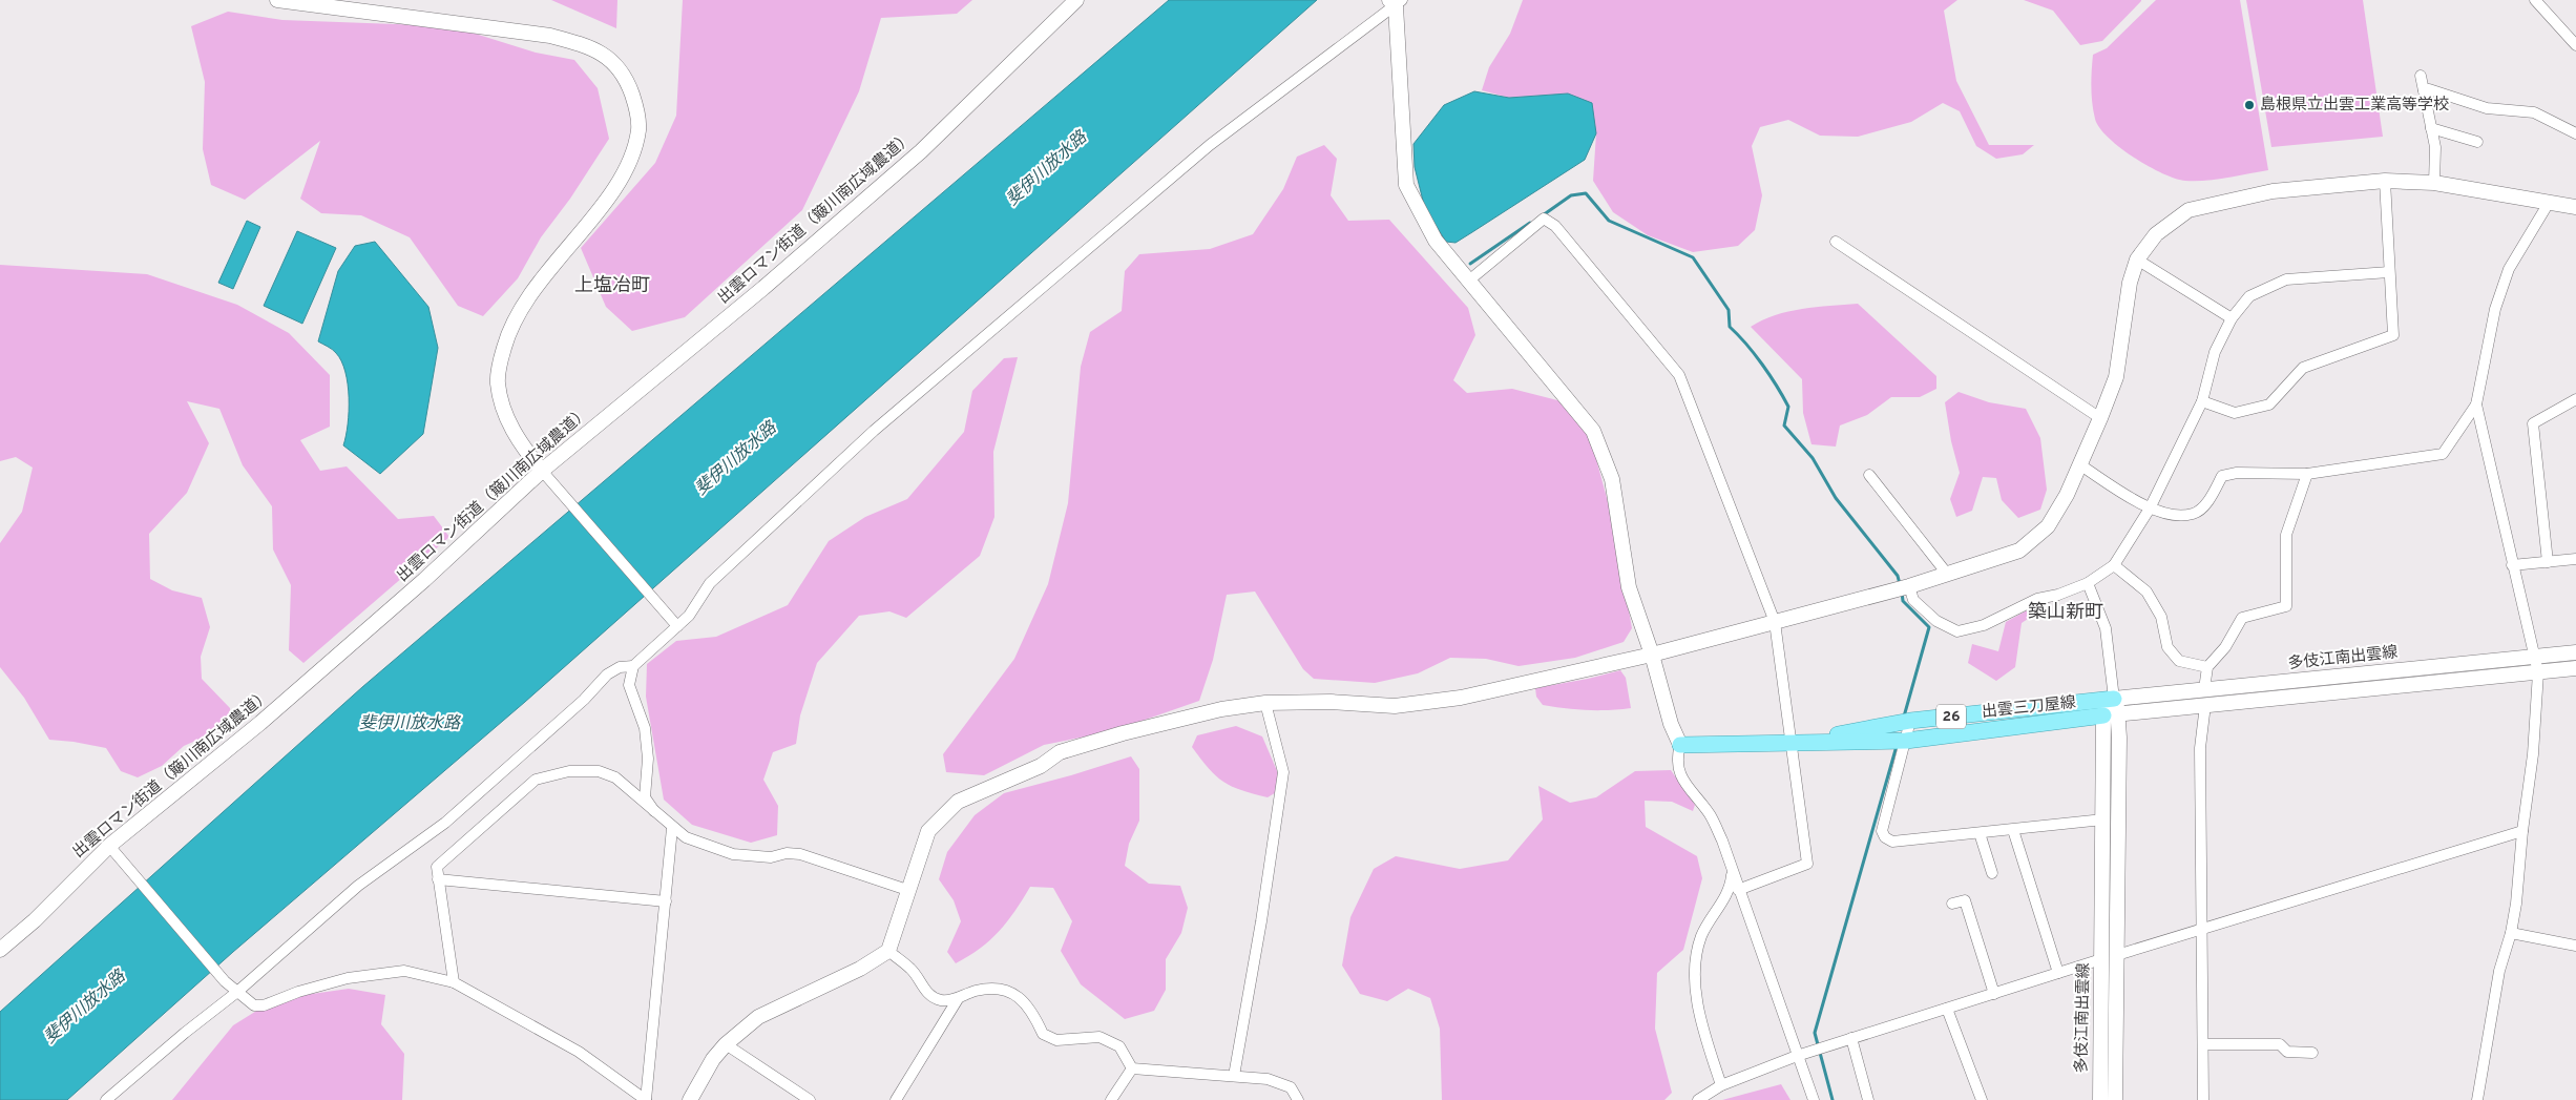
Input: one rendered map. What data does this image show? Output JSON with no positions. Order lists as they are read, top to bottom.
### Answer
{
  "streets": {
    "main road": ["出雲三刀屋線", "26"],
    "street": ["出雲ロマン街道（簸川南広域農道）", "多伎江南出雲線"]
  },
  "crossings": [
    ["多伎江南出雲線", "出雲三刀屋線"]
  ],
  "districts": ["上塩冶町", "築山新町"],
  "water": ["斐伊川放水路"],
  "places": ["島根県立出雲工業高等学校"]
}
